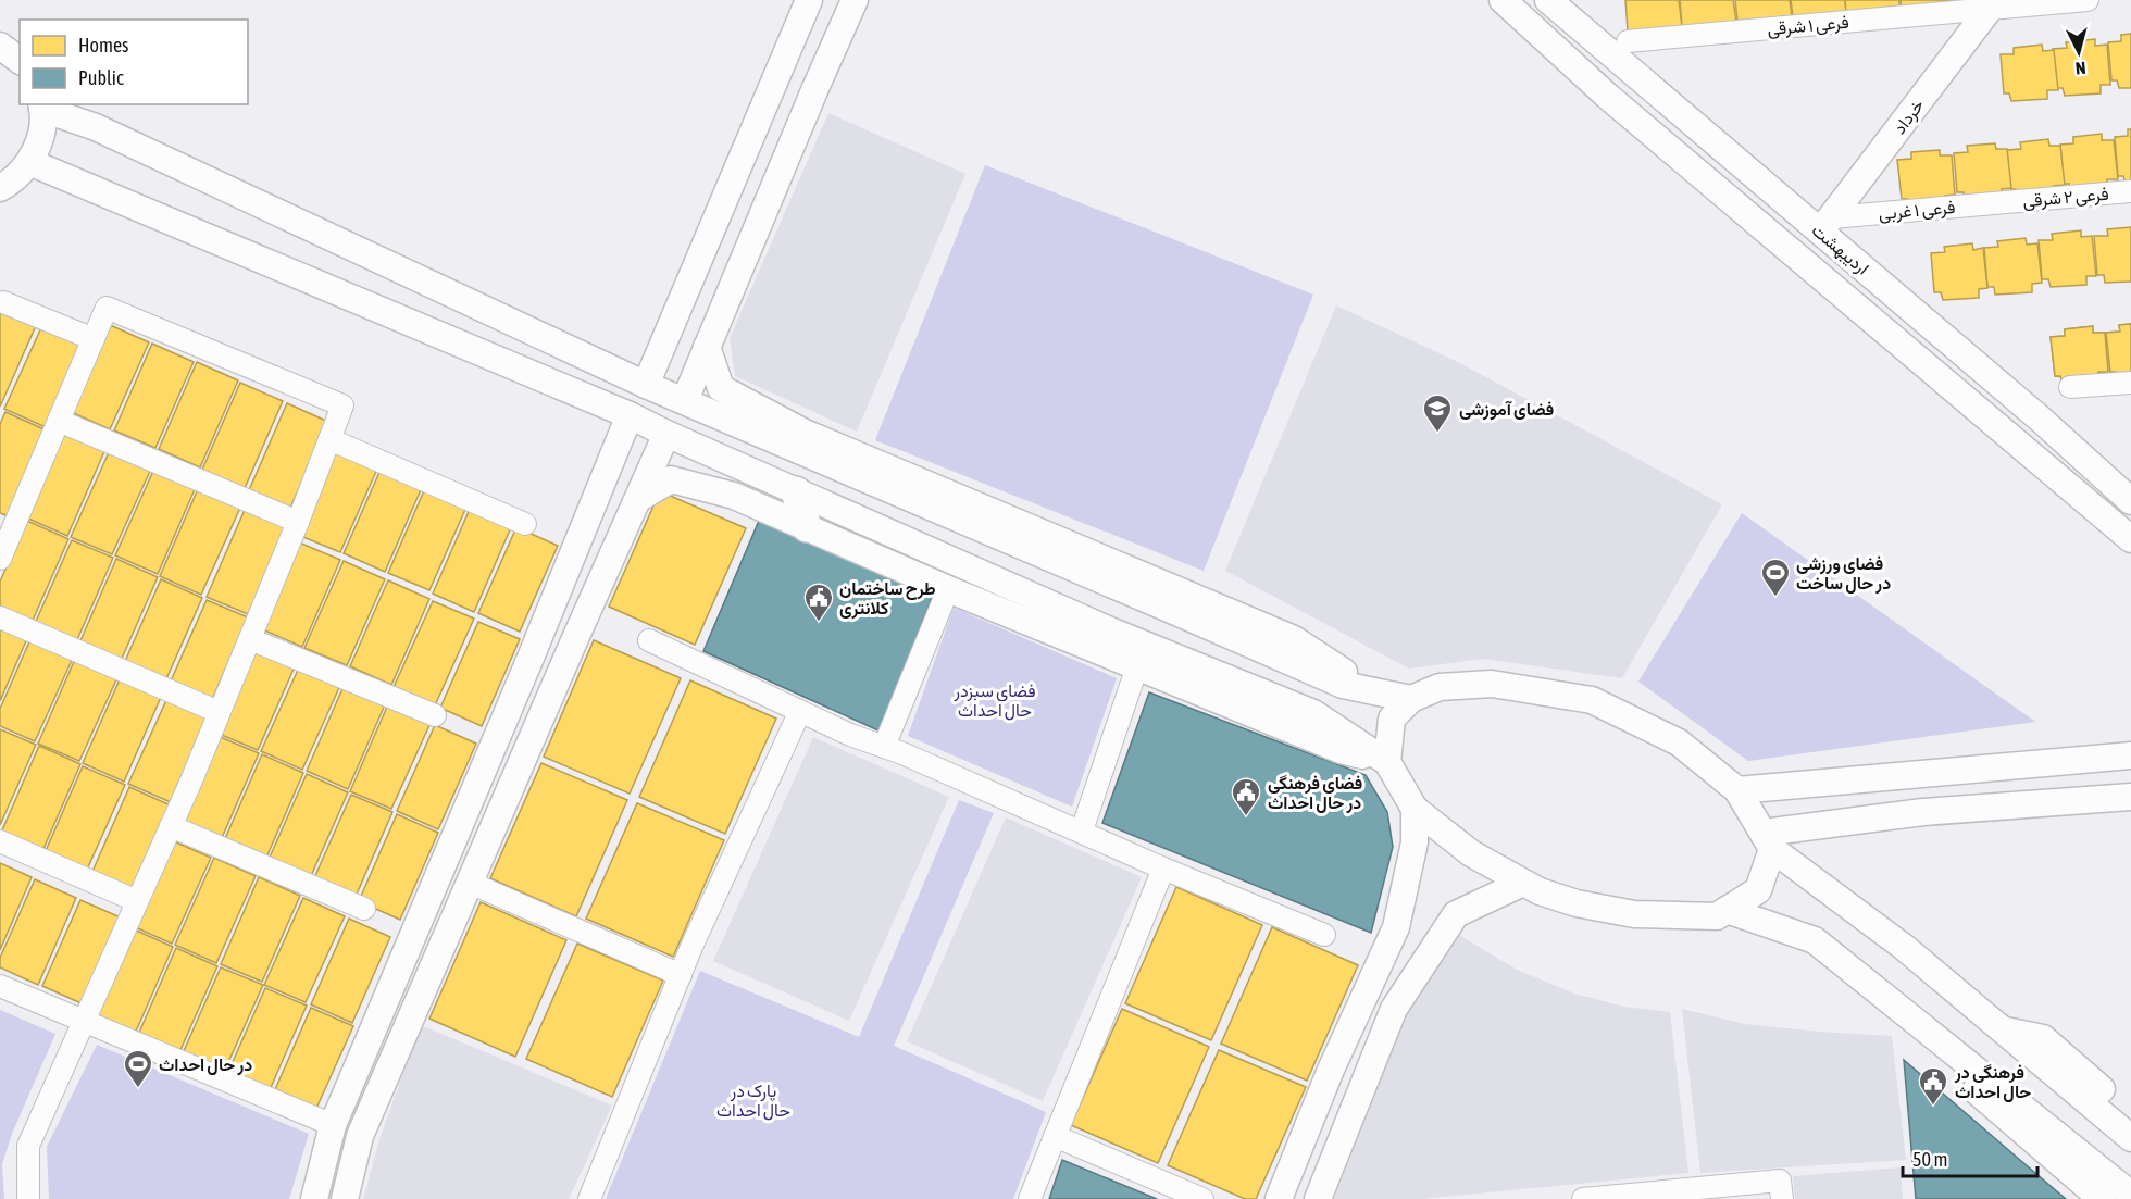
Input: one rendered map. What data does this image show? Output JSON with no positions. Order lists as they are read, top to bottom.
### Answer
{
  "streets": {
    "street": [
      "فرعی ۱ شرقی",
      "خرداد",
      "فرعی ۲ شرقی",
      "فرعی ۱ غربی",
      "اردیبهشت"
    ]
  },
  "crossings": [
    ["فرعی ۱ شرقی", "خرداد"],
    ["خرداد", "فرعی ۱ غربی"],
    ["خرداد", "اردیبهشت"],
    ["فرعی ۲ شرقی", "فرعی ۱ غربی"],
    ["فرعی ۱ غربی", "اردیبهشت"]
  ],
  "parks": ["فضای سبزدر حال احداث", "پارک در حال احداث"],
  "places": {
    "school or university": ["فضای آموزشی"],
    "sports": ["فضای ورزشی در حال ساخت", "در حال احداث"],
    "public building": ["طرح ساختمان کلانتری", "فضای فرهنگی در حال احداث", "فرهنگی در حال احداث"]
  },
  "legend": ["Homes", "Public"],
  "scale_bar": "50 m",
  "north": "bottom"
}
